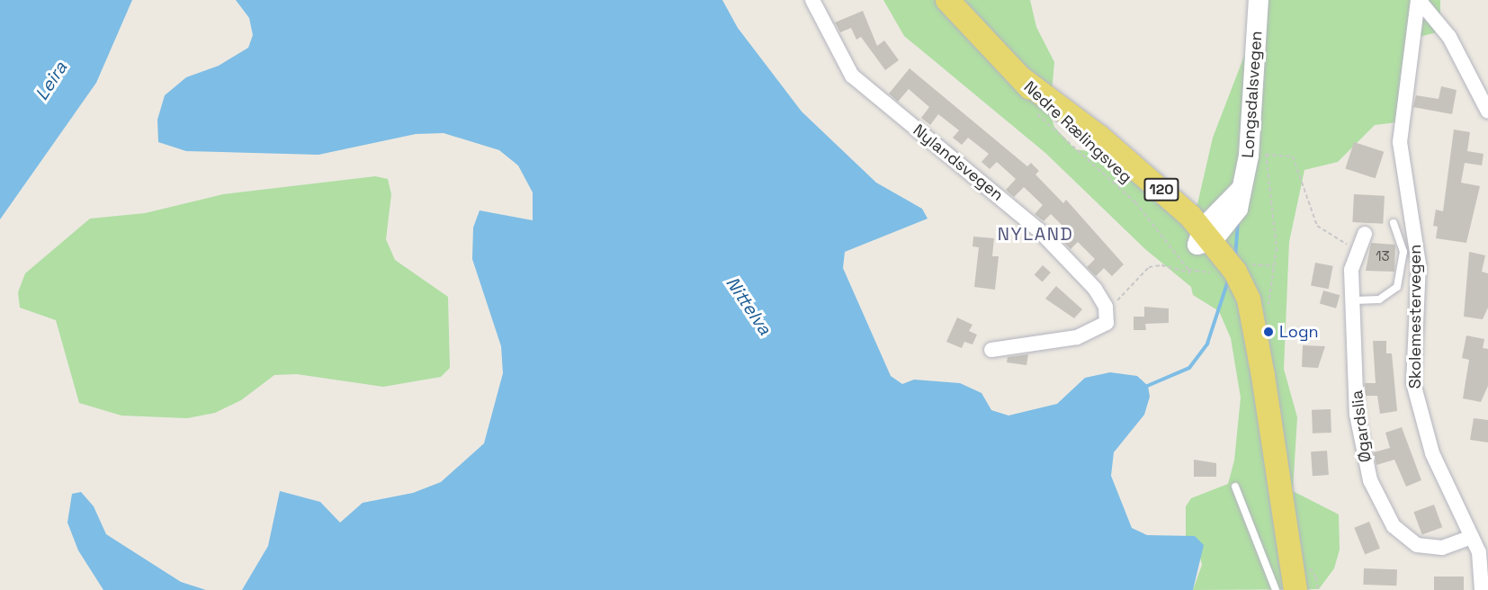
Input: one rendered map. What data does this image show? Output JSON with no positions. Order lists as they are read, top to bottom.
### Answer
{
  "streets": {
    "main road": ["Longsdalsvegen", "Nedre Rælingsveg", "120"],
    "street": ["Nylandsvegen", "Skolemestervegen", "Øgardslia"]
  },
  "crossings": [
    ["Longsdalsvegen", "Nedre Rælingsveg"],
    ["Skolemestervegen", "Øgardslia"]
  ],
  "districts": ["NYLAND"],
  "water": ["Leira", "Nittelva"],
  "places": ["Logn"],
  "house_numbers": ["13"]
}
